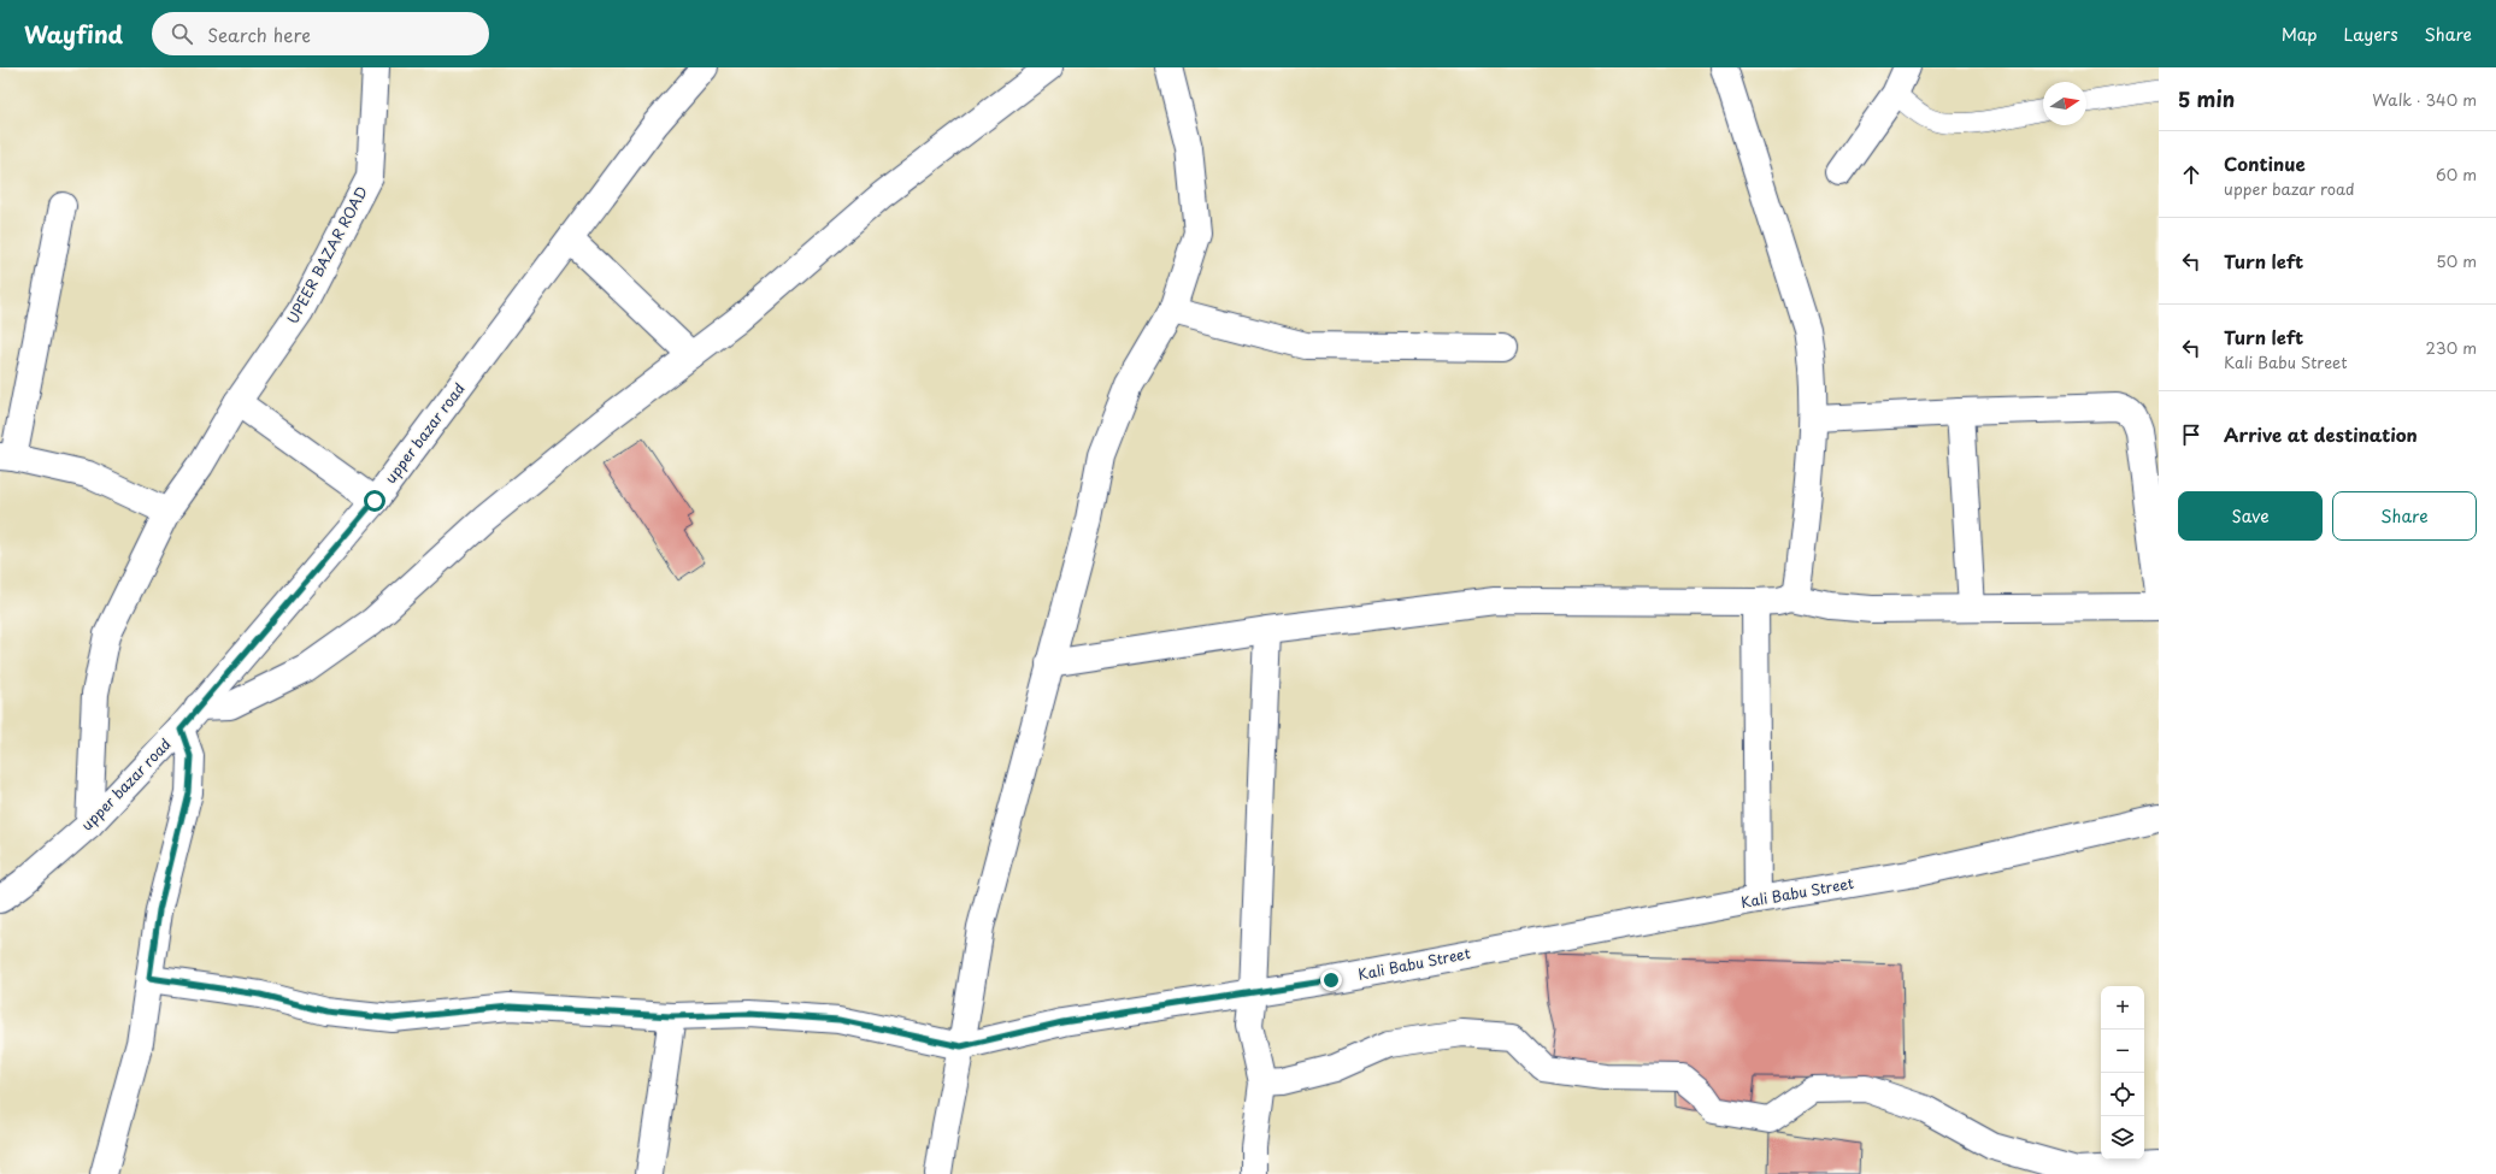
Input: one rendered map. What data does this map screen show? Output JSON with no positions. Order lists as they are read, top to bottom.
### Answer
{
  "streets": {
    "street": ["UPEER BAZAR ROAD", "upper bazar road", "Kali Babu Street"]
  },
  "crossings": [
    ["UPEER BAZAR ROAD", "upper bazar road"]
  ],
  "north": "right",
  "page": {
    "header": "Wayfind",
    "search": "Search here",
    "nav": ["Map", "Layers", "Share"],
    "heading": ["5 min", "Walk · 340 m"],
    "list": [
      ["Continue", "upper bazar road", "60 m"],
      ["Turn left", "50 m"],
      ["Turn left", "Kali Babu Street", "230 m"],
      "Arrive at destination"
    ],
    "buttons": ["Save", "Share"],
    "map_buttons": ["+", "−"]
  }
}
